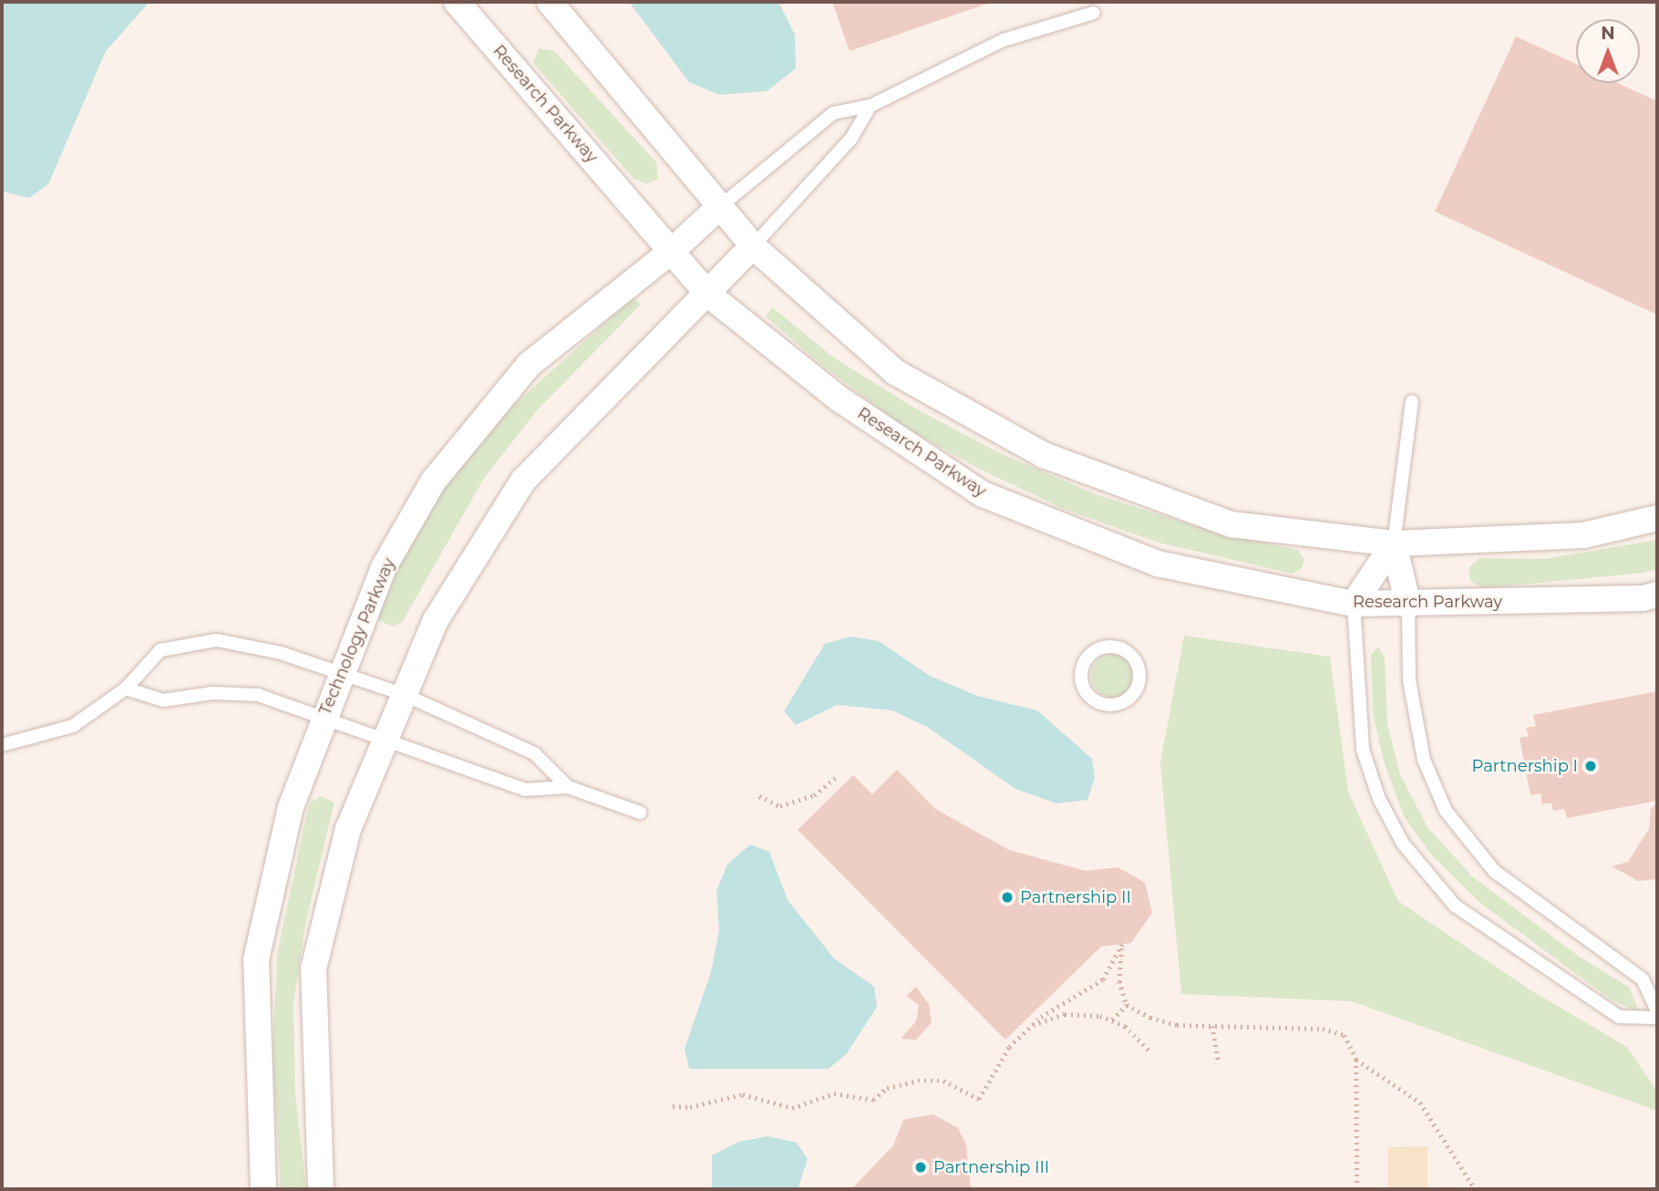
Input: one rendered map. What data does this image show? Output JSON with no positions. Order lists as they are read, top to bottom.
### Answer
{
  "streets": {
    "street": ["Research Parkway", "Technology Parkway"]
  },
  "crossings": [
    ["Research Parkway", "Technology Parkway"]
  ],
  "places": ["Partnership I", "Partnership II", "Partnership III"],
  "north": "top"
}
